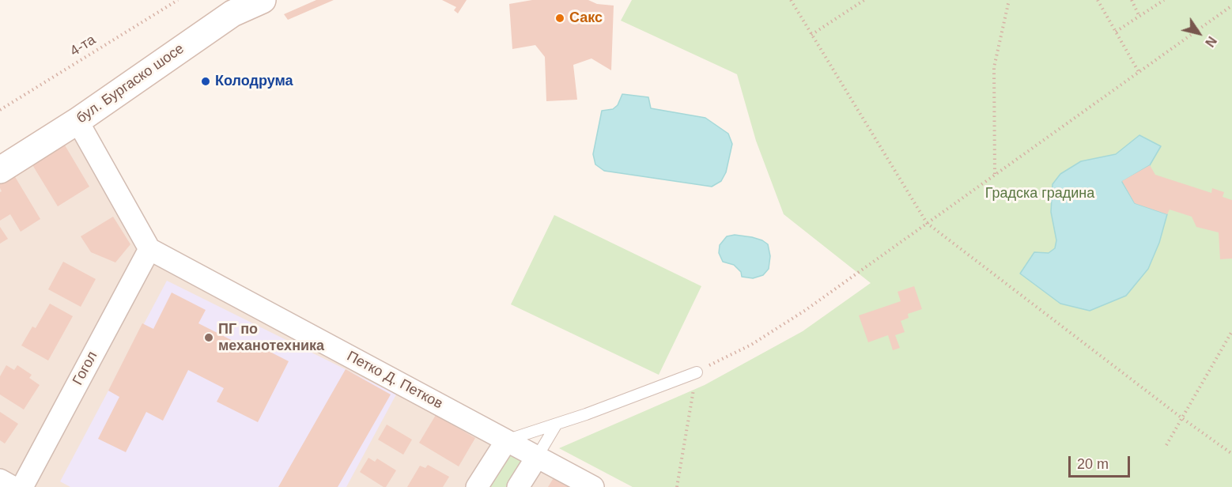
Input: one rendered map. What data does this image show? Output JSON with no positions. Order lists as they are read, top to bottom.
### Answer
{
  "streets": {
    "main road": ["бул. Бургаско шосе"],
    "street": ["Гогол", "Петко Д. Петков"],
    "path": ["4-та"]
  },
  "crossings": [
    ["Гогол", "Петко Д. Петков"]
  ],
  "parks": ["Градска градина"],
  "places": ["Сакс", "Колодрума", "ПГ по механотехника"],
  "scale_bar": "20 m",
  "north": "bottom right"
}
